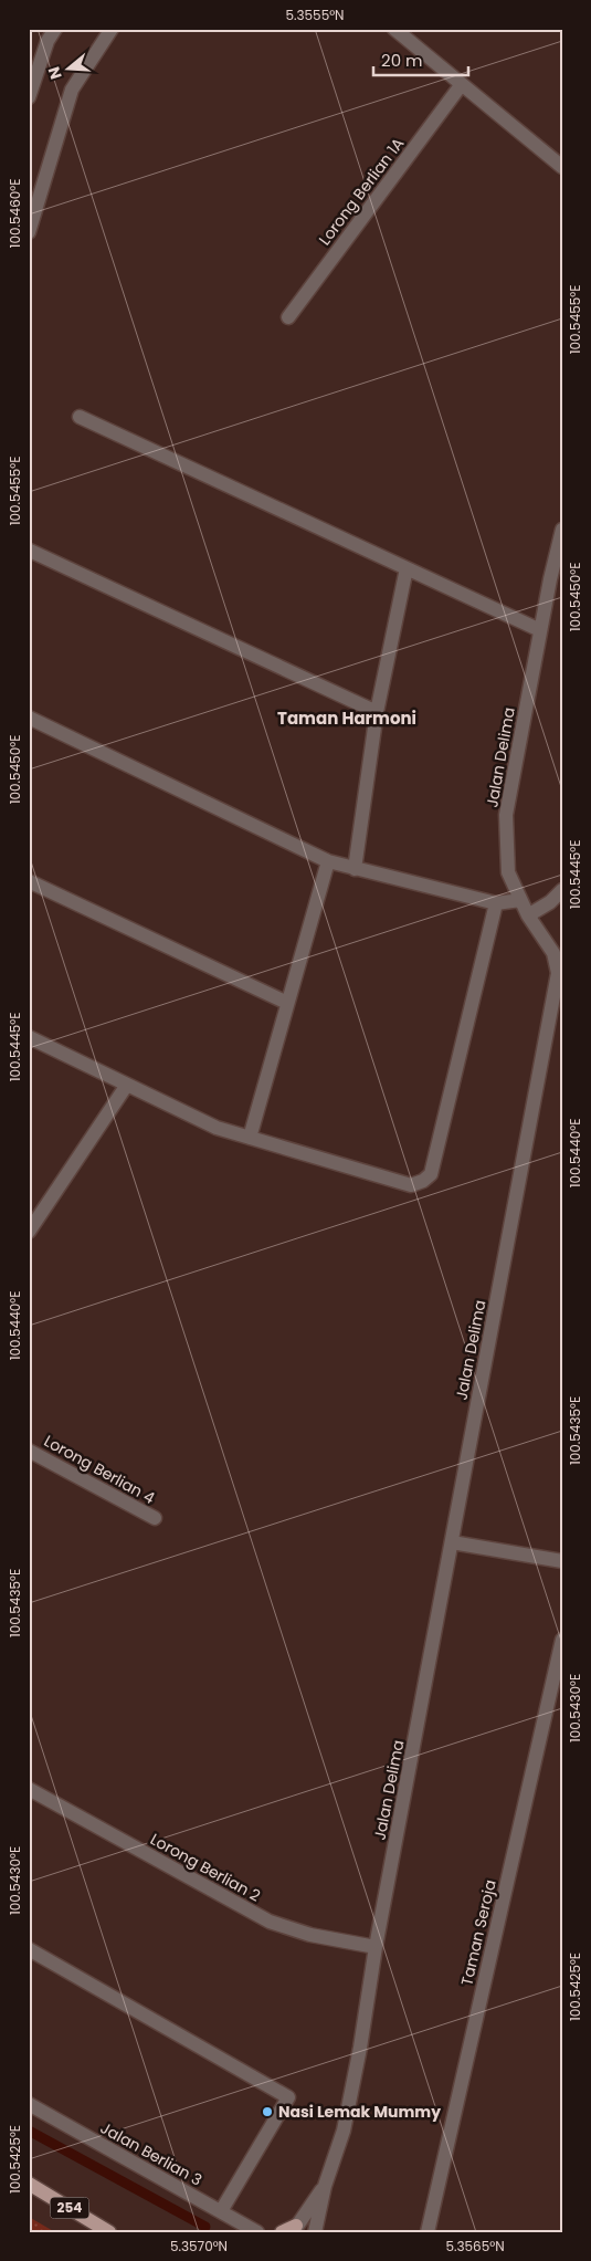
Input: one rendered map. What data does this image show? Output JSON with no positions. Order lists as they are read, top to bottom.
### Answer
{
  "streets": {
    "main road": ["254"],
    "street": [
      "Lorong Berlian 1A",
      "Jalan Delima",
      "Lorong Berlian 4",
      "Lorong Berlian 2",
      "Taman Seroja",
      "Jalan Berlian 3"
    ]
  },
  "crossings": [
    ["Jalan Delima", "Lorong Berlian 2"]
  ],
  "districts": ["Taman Harmoni"],
  "places": ["Nasi Lemak Mummy"],
  "scale_bar": "20 m",
  "north": "left",
  "coordinates": [
    "5.3555°N",
    "100.5460°E",
    "100.5455°E",
    "100.5450°E",
    "100.5445°E",
    "100.5440°E",
    "100.5435°E",
    "100.5430°E",
    "100.5425°E",
    "5.3570°N",
    "5.3565°N"
  ]
}
